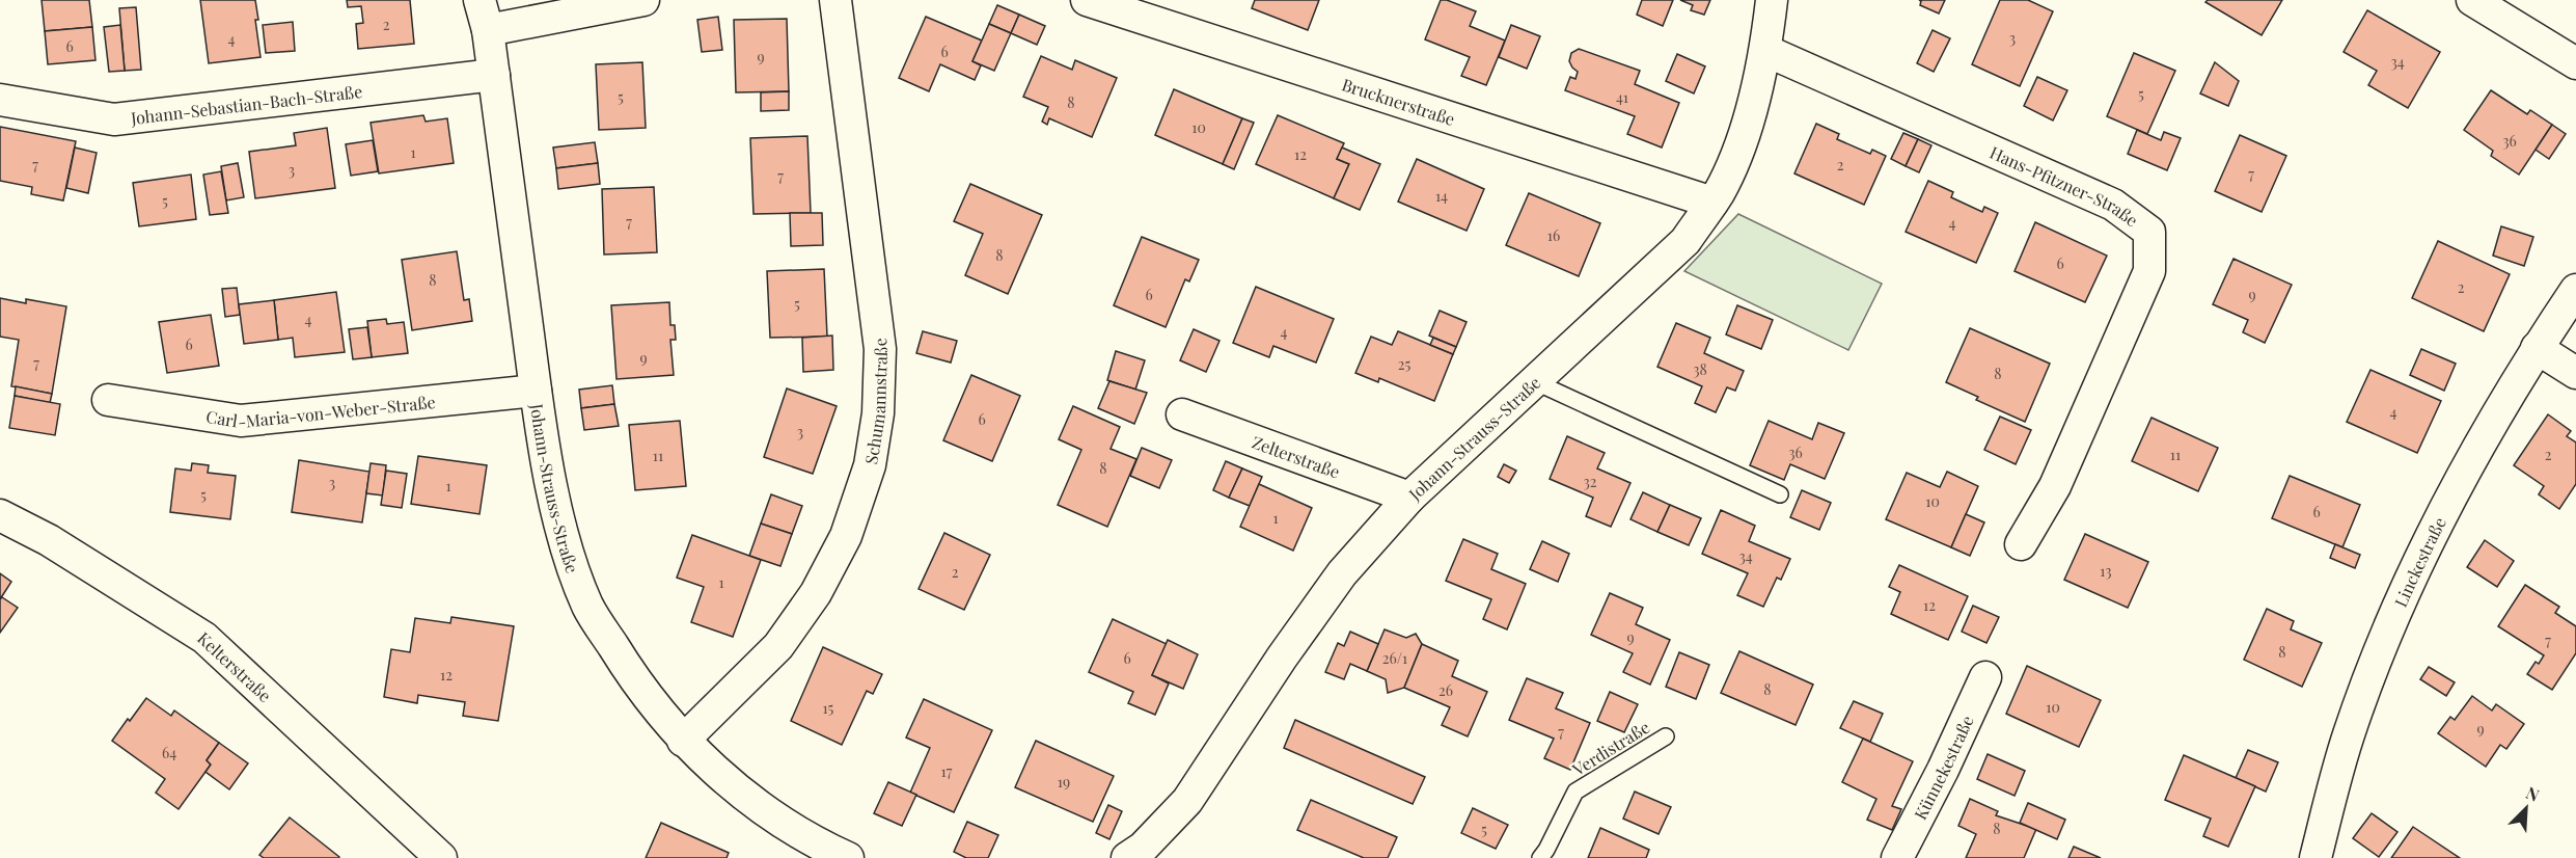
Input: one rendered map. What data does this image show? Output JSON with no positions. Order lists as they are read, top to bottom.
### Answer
{
  "streets": {
    "street": [
      "Brucknerstraße",
      "Johann-Sebastian-Bach-Straße",
      "Hans-Pfitzner-Straße",
      "Schumannstraße",
      "Carl-Maria-von-Weber-Straße",
      "Johann-Strauss-Straße",
      "Zelterstraße",
      "Linckestraße",
      "Kelterstraße",
      "Künnekestraße"
    ],
    "lane": ["Verdistraße"]
  },
  "crossings": [
    ["Brucknerstraße", "Johann-Strauss-Straße"],
    ["Johann-Sebastian-Bach-Straße", "Johann-Strauss-Straße"],
    ["Hans-Pfitzner-Straße", "Johann-Strauss-Straße"],
    ["Schumannstraße", "Johann-Strauss-Straße"],
    ["Carl-Maria-von-Weber-Straße", "Johann-Strauss-Straße"],
    ["Johann-Strauss-Straße", "Zelterstraße"]
  ],
  "house_numbers": [
    "2",
    "3",
    "4",
    "6",
    "6",
    "9",
    "34",
    "5",
    "5",
    "41",
    "8",
    "10",
    "36",
    "1",
    "12",
    "7",
    "2",
    "3",
    "7",
    "7",
    "14",
    "5",
    "7",
    "4",
    "16",
    "8",
    "6",
    "8",
    "2",
    "6",
    "9",
    "5",
    "4",
    "4",
    "6",
    "9",
    "7",
    "25",
    "38",
    "8",
    "4",
    "6",
    "3",
    "36",
    "11",
    "2",
    "11",
    "8",
    "32",
    "3",
    "1",
    "5",
    "10",
    "6",
    "1",
    "34",
    "13",
    "2",
    "1",
    "12",
    "9",
    "7",
    "8",
    "6",
    "26/1",
    "12",
    "8",
    "26",
    "10",
    "15",
    "9",
    "7",
    "64",
    "17",
    "19",
    "8",
    "5"
  ],
  "north": "top right"
}
